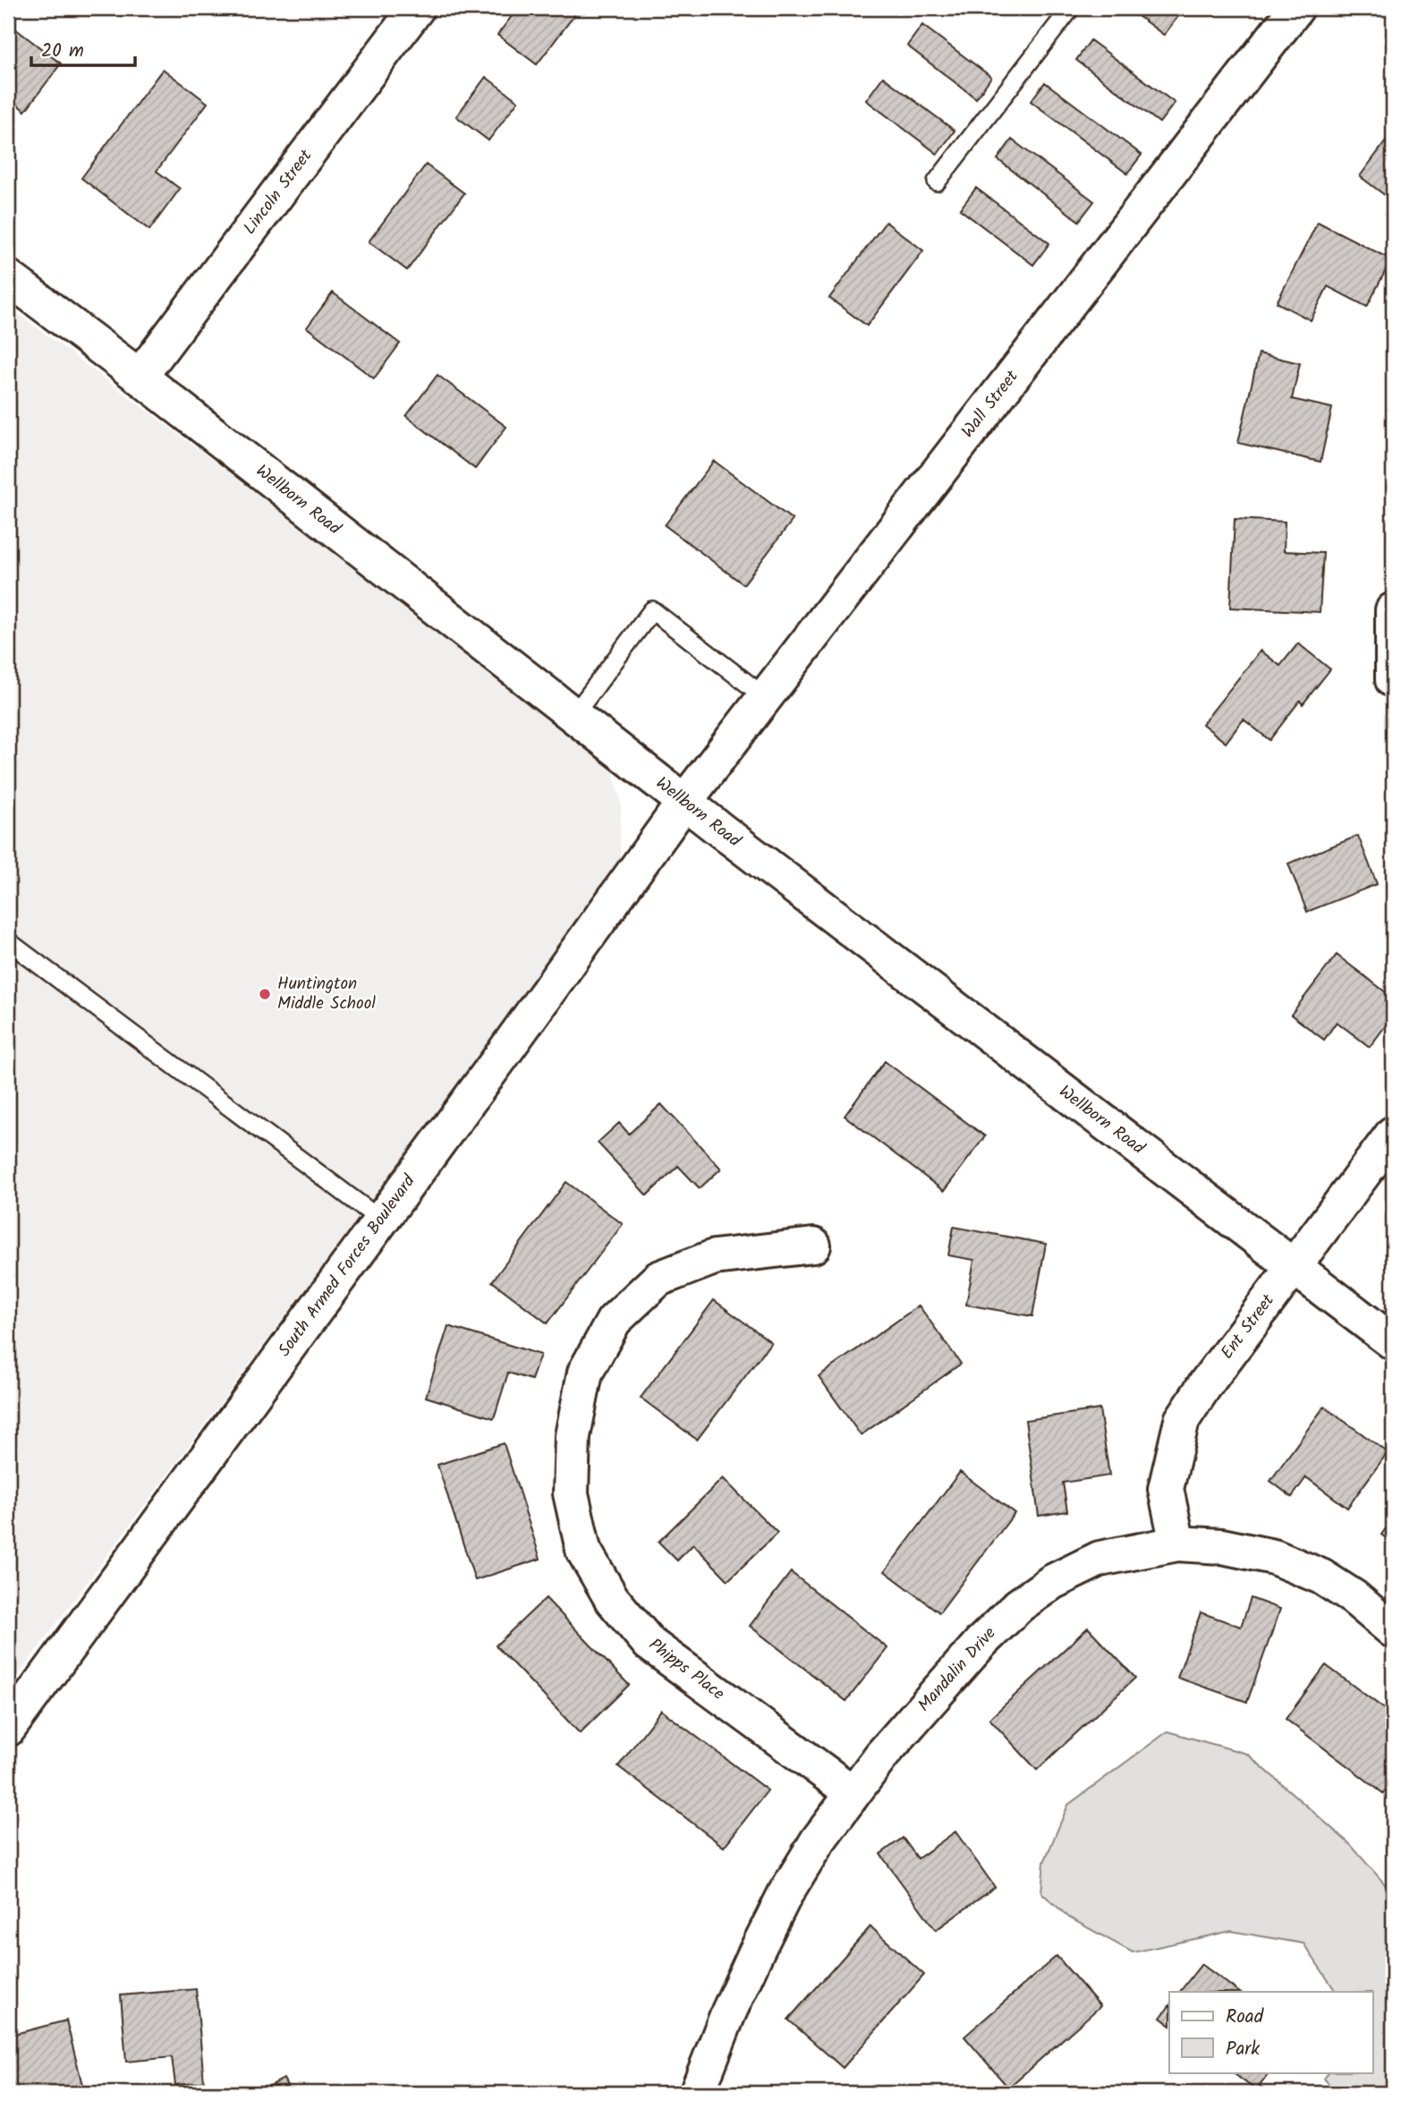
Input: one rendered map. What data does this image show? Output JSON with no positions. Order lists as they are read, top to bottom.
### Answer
{
  "streets": {
    "street": [
      "Lincoln Street",
      "Wall Street",
      "Wellborn Road",
      "South Armed Forces Boulevard",
      "Ent Street",
      "Phipps Place",
      "Mandalin Drive"
    ]
  },
  "crossings": [
    ["Lincoln Street", "Wellborn Road"],
    ["Wall Street", "Wellborn Road"],
    ["Wall Street", "South Armed Forces Boulevard"],
    ["Wellborn Road", "South Armed Forces Boulevard"],
    ["Wellborn Road", "Ent Street"],
    ["Ent Street", "Mandalin Drive"],
    ["Phipps Place", "Mandalin Drive"]
  ],
  "places": ["Huntington Middle School"],
  "legend": ["Road", "Park"],
  "scale_bar": "20 m"
}
